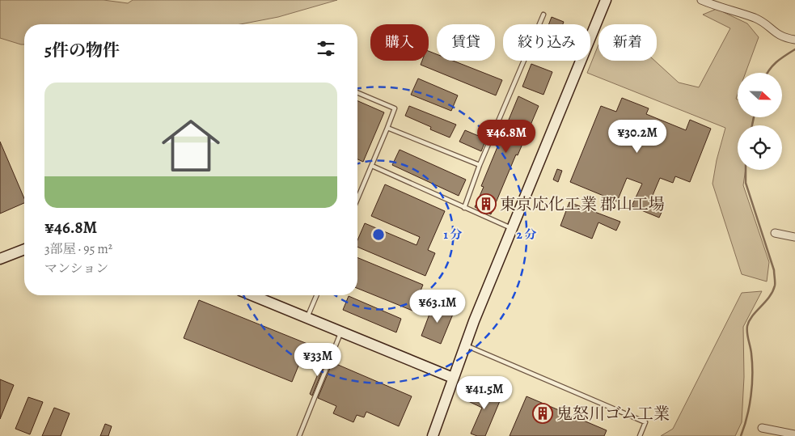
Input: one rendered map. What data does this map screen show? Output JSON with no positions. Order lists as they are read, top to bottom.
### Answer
{
  "places": {
    "building": ["東京応化工業 郡山工場", "鬼怒川ゴム工業"]
  },
  "north": "right",
  "page": {
    "chip": [
      "購入",
      "賃貸",
      "絞り込み",
      "新着"
    ],
    "heading": "5件の物件",
    "list": [
      {
        "name": "¥46.8M",
        "note": "3部屋 · 95 m² · マンション"
      }
    ],
    "price": [
      "¥46.8M",
      "¥30.2M",
      "¥63.1M",
      "¥33M",
      "¥41.5M"
    ]
  },
  "rings": ["1 分", "2 分"]
}
